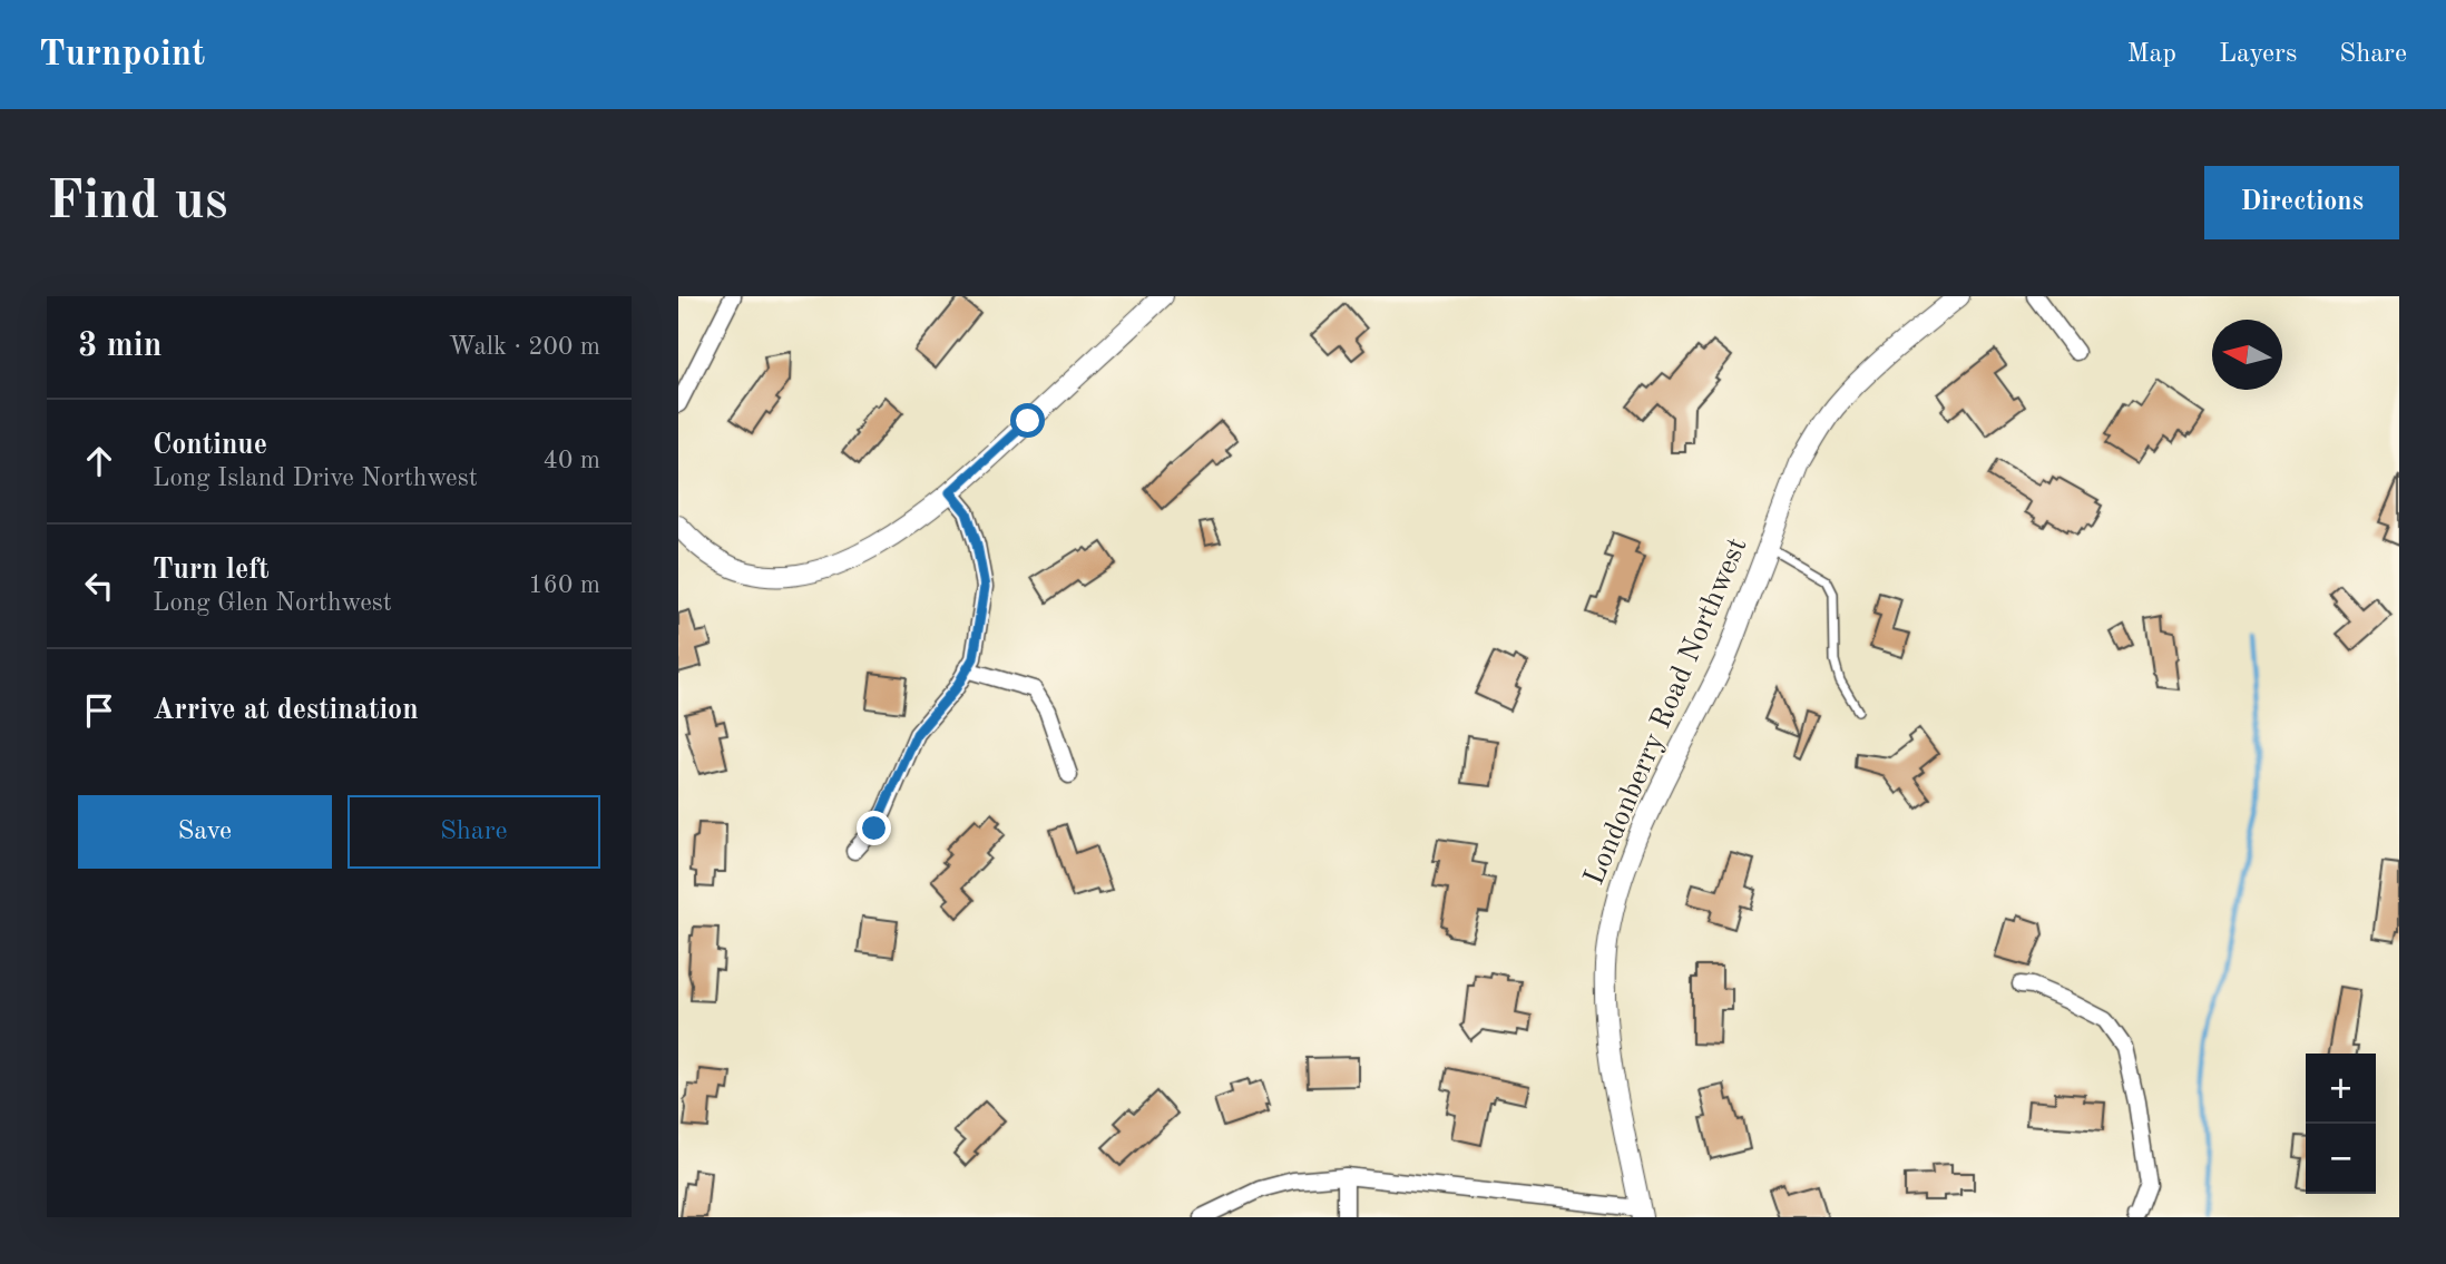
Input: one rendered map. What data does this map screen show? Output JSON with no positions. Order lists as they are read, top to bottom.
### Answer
{
  "streets": {
    "street": ["Londonberry Road Northwest"]
  },
  "north": "left",
  "page": {
    "header": "Turnpoint",
    "nav": ["Map", "Layers", "Share"],
    "buttons": [
      "Directions",
      ["Save", "Share"]
    ],
    "title": "Find us",
    "heading": ["3 min", "Walk · 200 m"],
    "list": [
      ["Continue", "Long Island Drive Northwest", "40 m"],
      ["Turn left", "Long Glen Northwest", "160 m"],
      "Arrive at destination"
    ],
    "map_buttons": ["+", "−"]
  }
}
